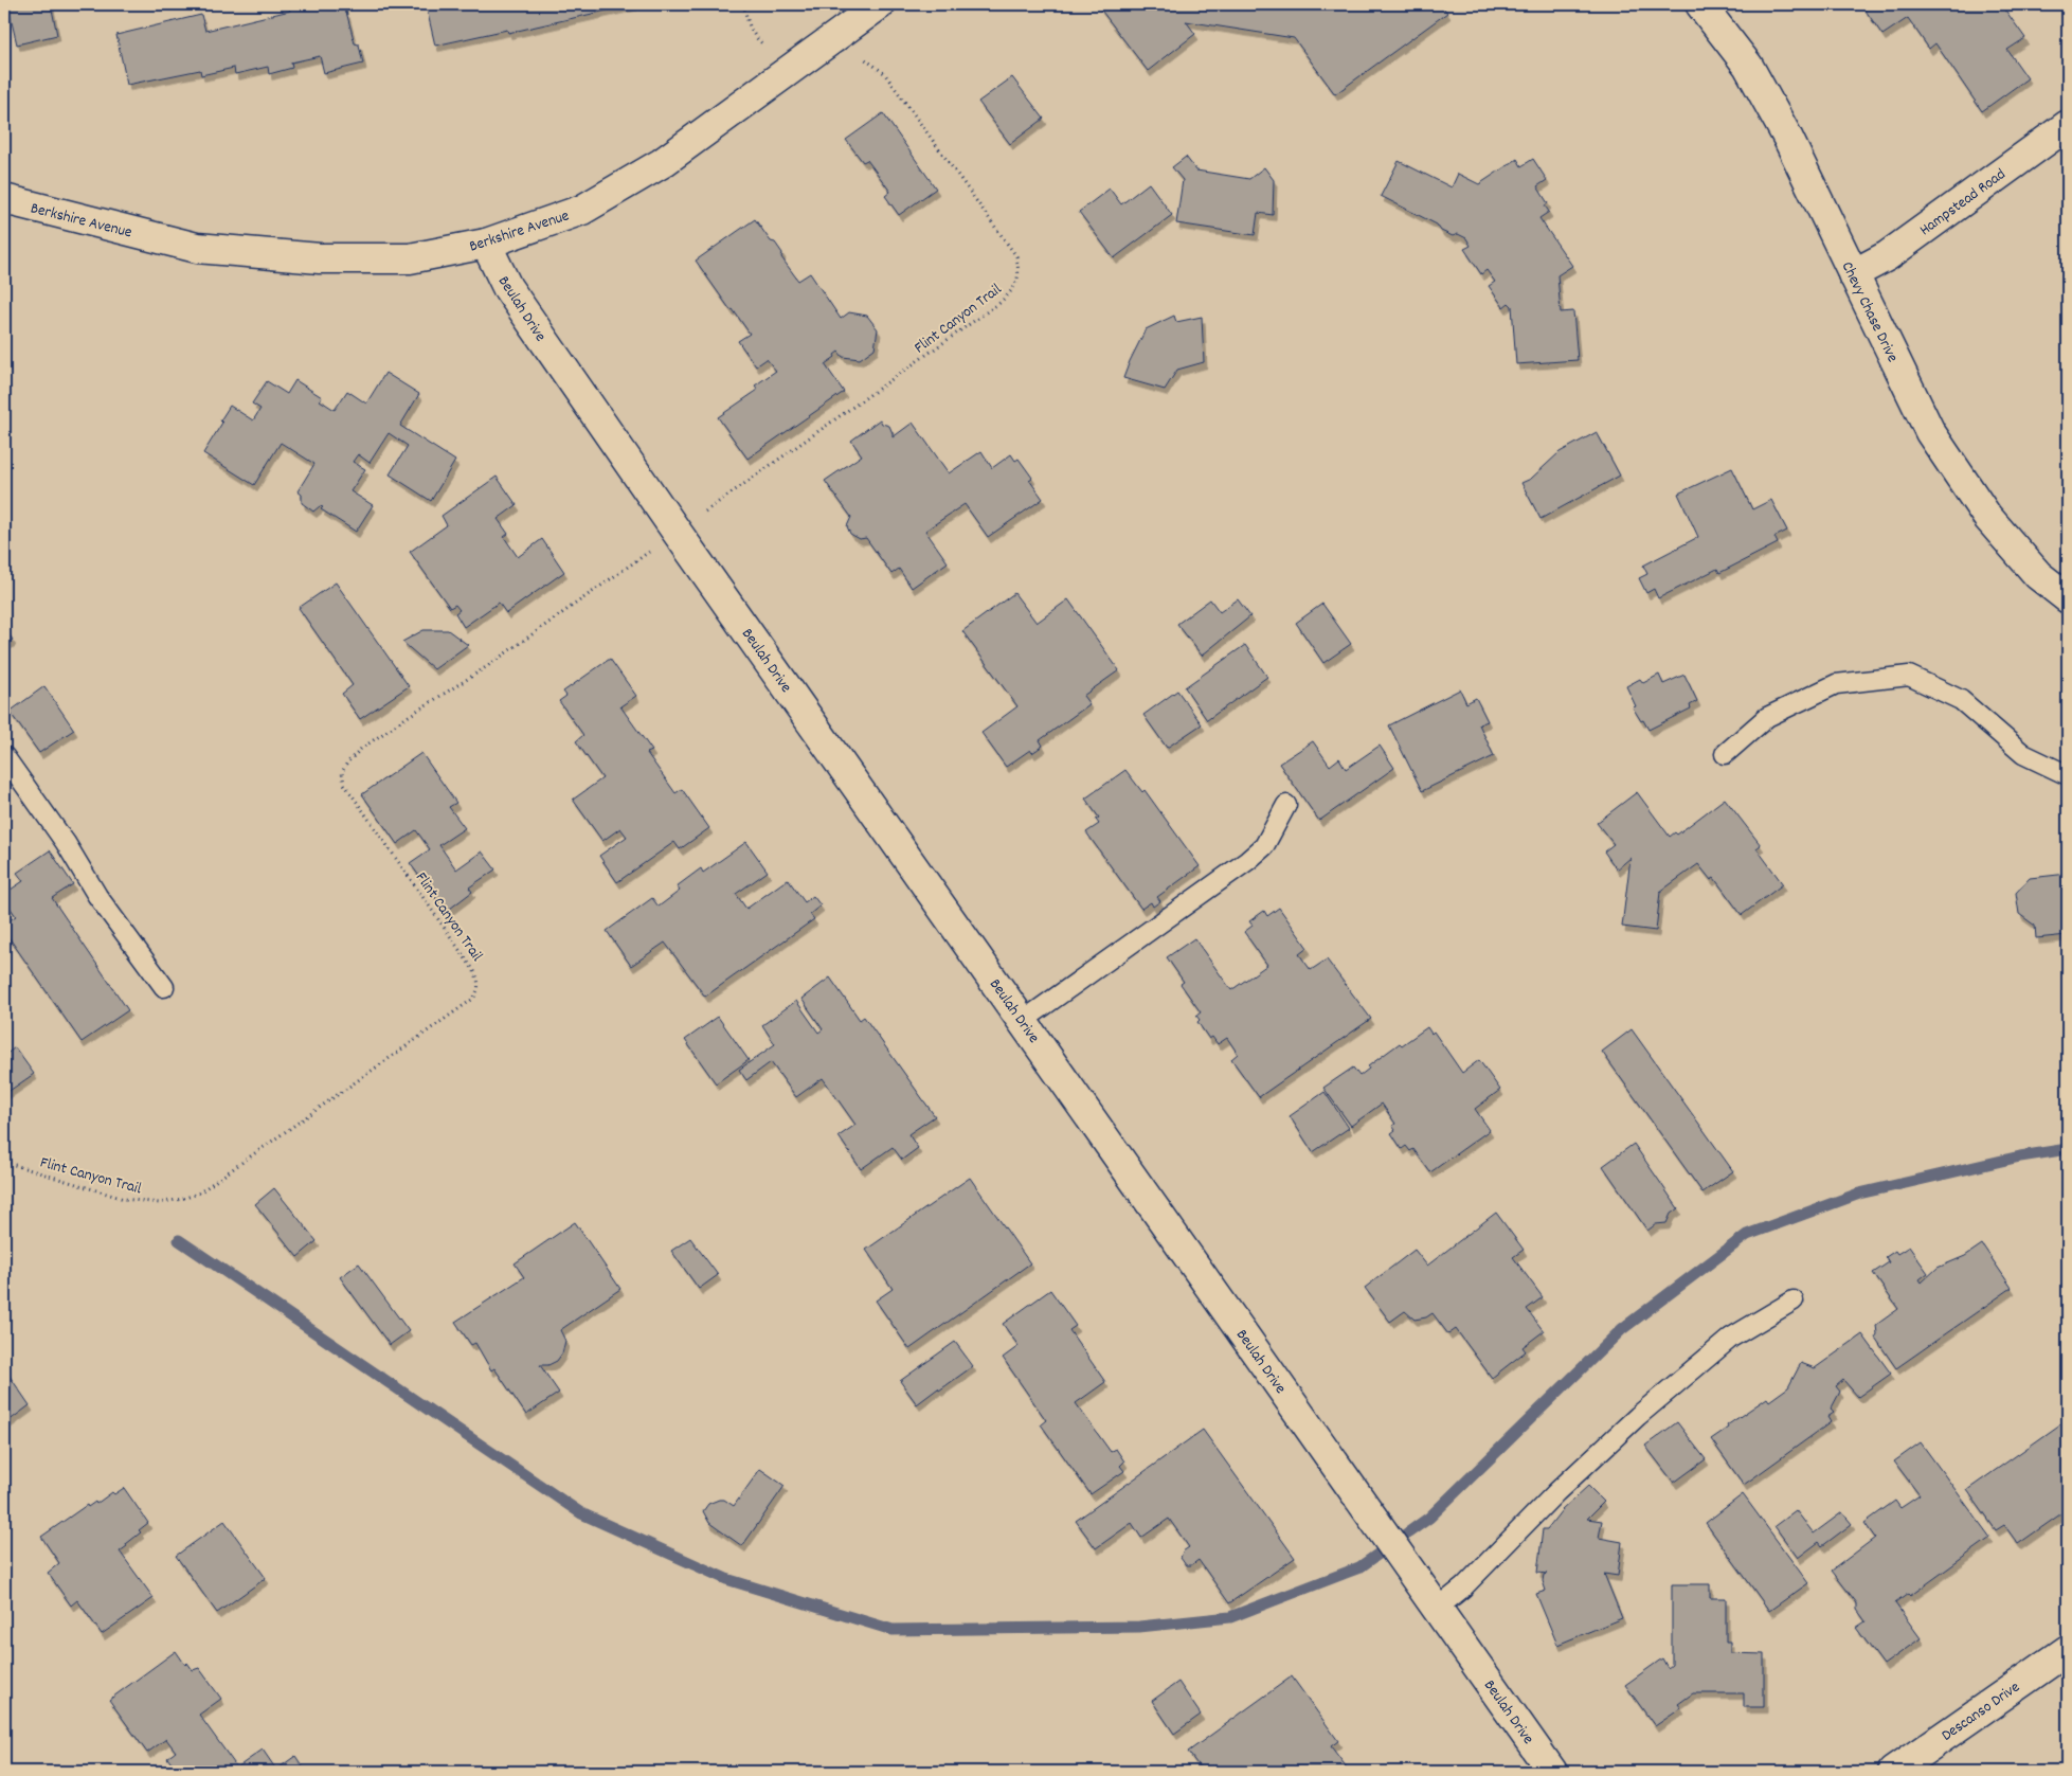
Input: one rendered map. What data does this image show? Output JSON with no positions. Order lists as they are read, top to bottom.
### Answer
{
  "streets": {
    "street": [
      "Hampstead Road",
      "Berkshire Avenue",
      "Beulah Drive",
      "Chevy Chase Drive",
      "Descanso Drive"
    ],
    "path": ["Flint Canyon Trail"]
  },
  "crossings": [
    ["Hampstead Road", "Chevy Chase Drive"],
    ["Berkshire Avenue", "Beulah Drive"]
  ]
}
